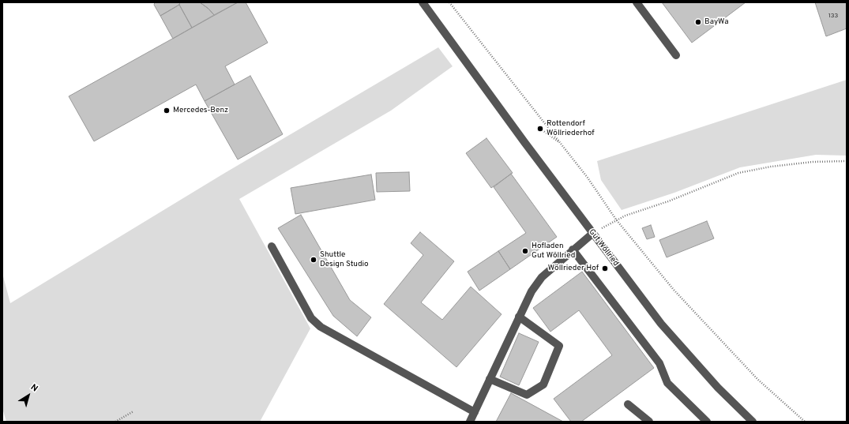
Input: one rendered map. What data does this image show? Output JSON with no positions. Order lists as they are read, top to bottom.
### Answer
{
  "streets": {
    "street": ["Gut Wöllried"]
  },
  "places": [
    "BayWa",
    "Mercedes-Benz",
    "Rottendorf Wöllriederhof",
    "Hofladen Gut Wöllried",
    "Shuttle Design Studio",
    "Wöllrieder Hof"
  ],
  "house_numbers": ["133"],
  "north": "top right"
}
